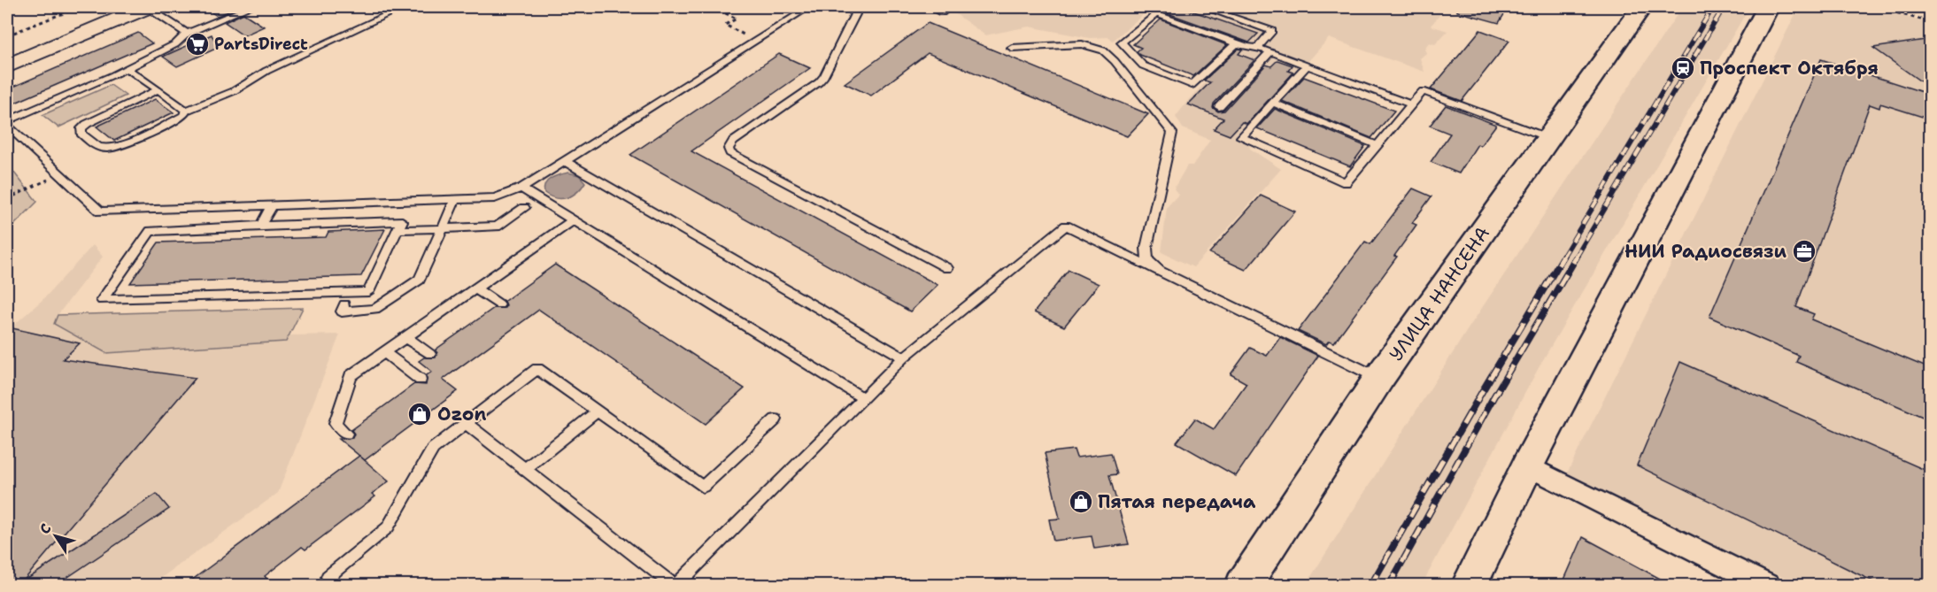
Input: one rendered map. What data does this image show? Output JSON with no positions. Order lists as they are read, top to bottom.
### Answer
{
  "streets": {
    "main road": ["УЛИЦА НАНСЕНА"]
  },
  "places": {
    "supermarket": ["PartsDirect"],
    "station": ["Проспект Октября"],
    "office": ["НИИ Радиосвязи"],
    "shop": ["Ozon", "Пятая передача"]
  },
  "north": "top left"
}
